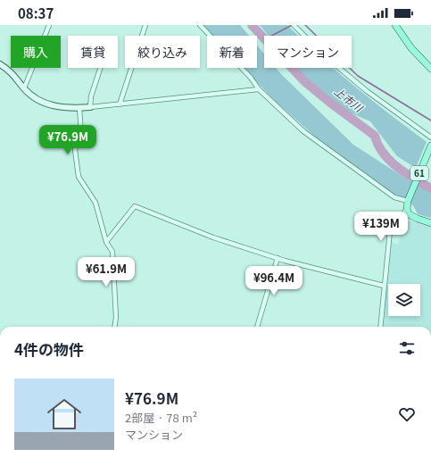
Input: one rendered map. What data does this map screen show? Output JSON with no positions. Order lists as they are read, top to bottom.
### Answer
{
  "streets": {
    "main road": ["61"]
  },
  "water": ["上市川"],
  "page": {
    "status": "08:37",
    "chip": [
      "購入",
      "賃貸",
      "絞り込み",
      "新着",
      "マンション"
    ],
    "price": [
      "¥76.9M",
      "¥139M",
      "¥61.9M",
      "¥96.4M"
    ],
    "heading": "4件の物件",
    "list": [
      {
        "name": "¥76.9M",
        "note": "2部屋 · 78 m² · マンション"
      }
    ]
  }
}
